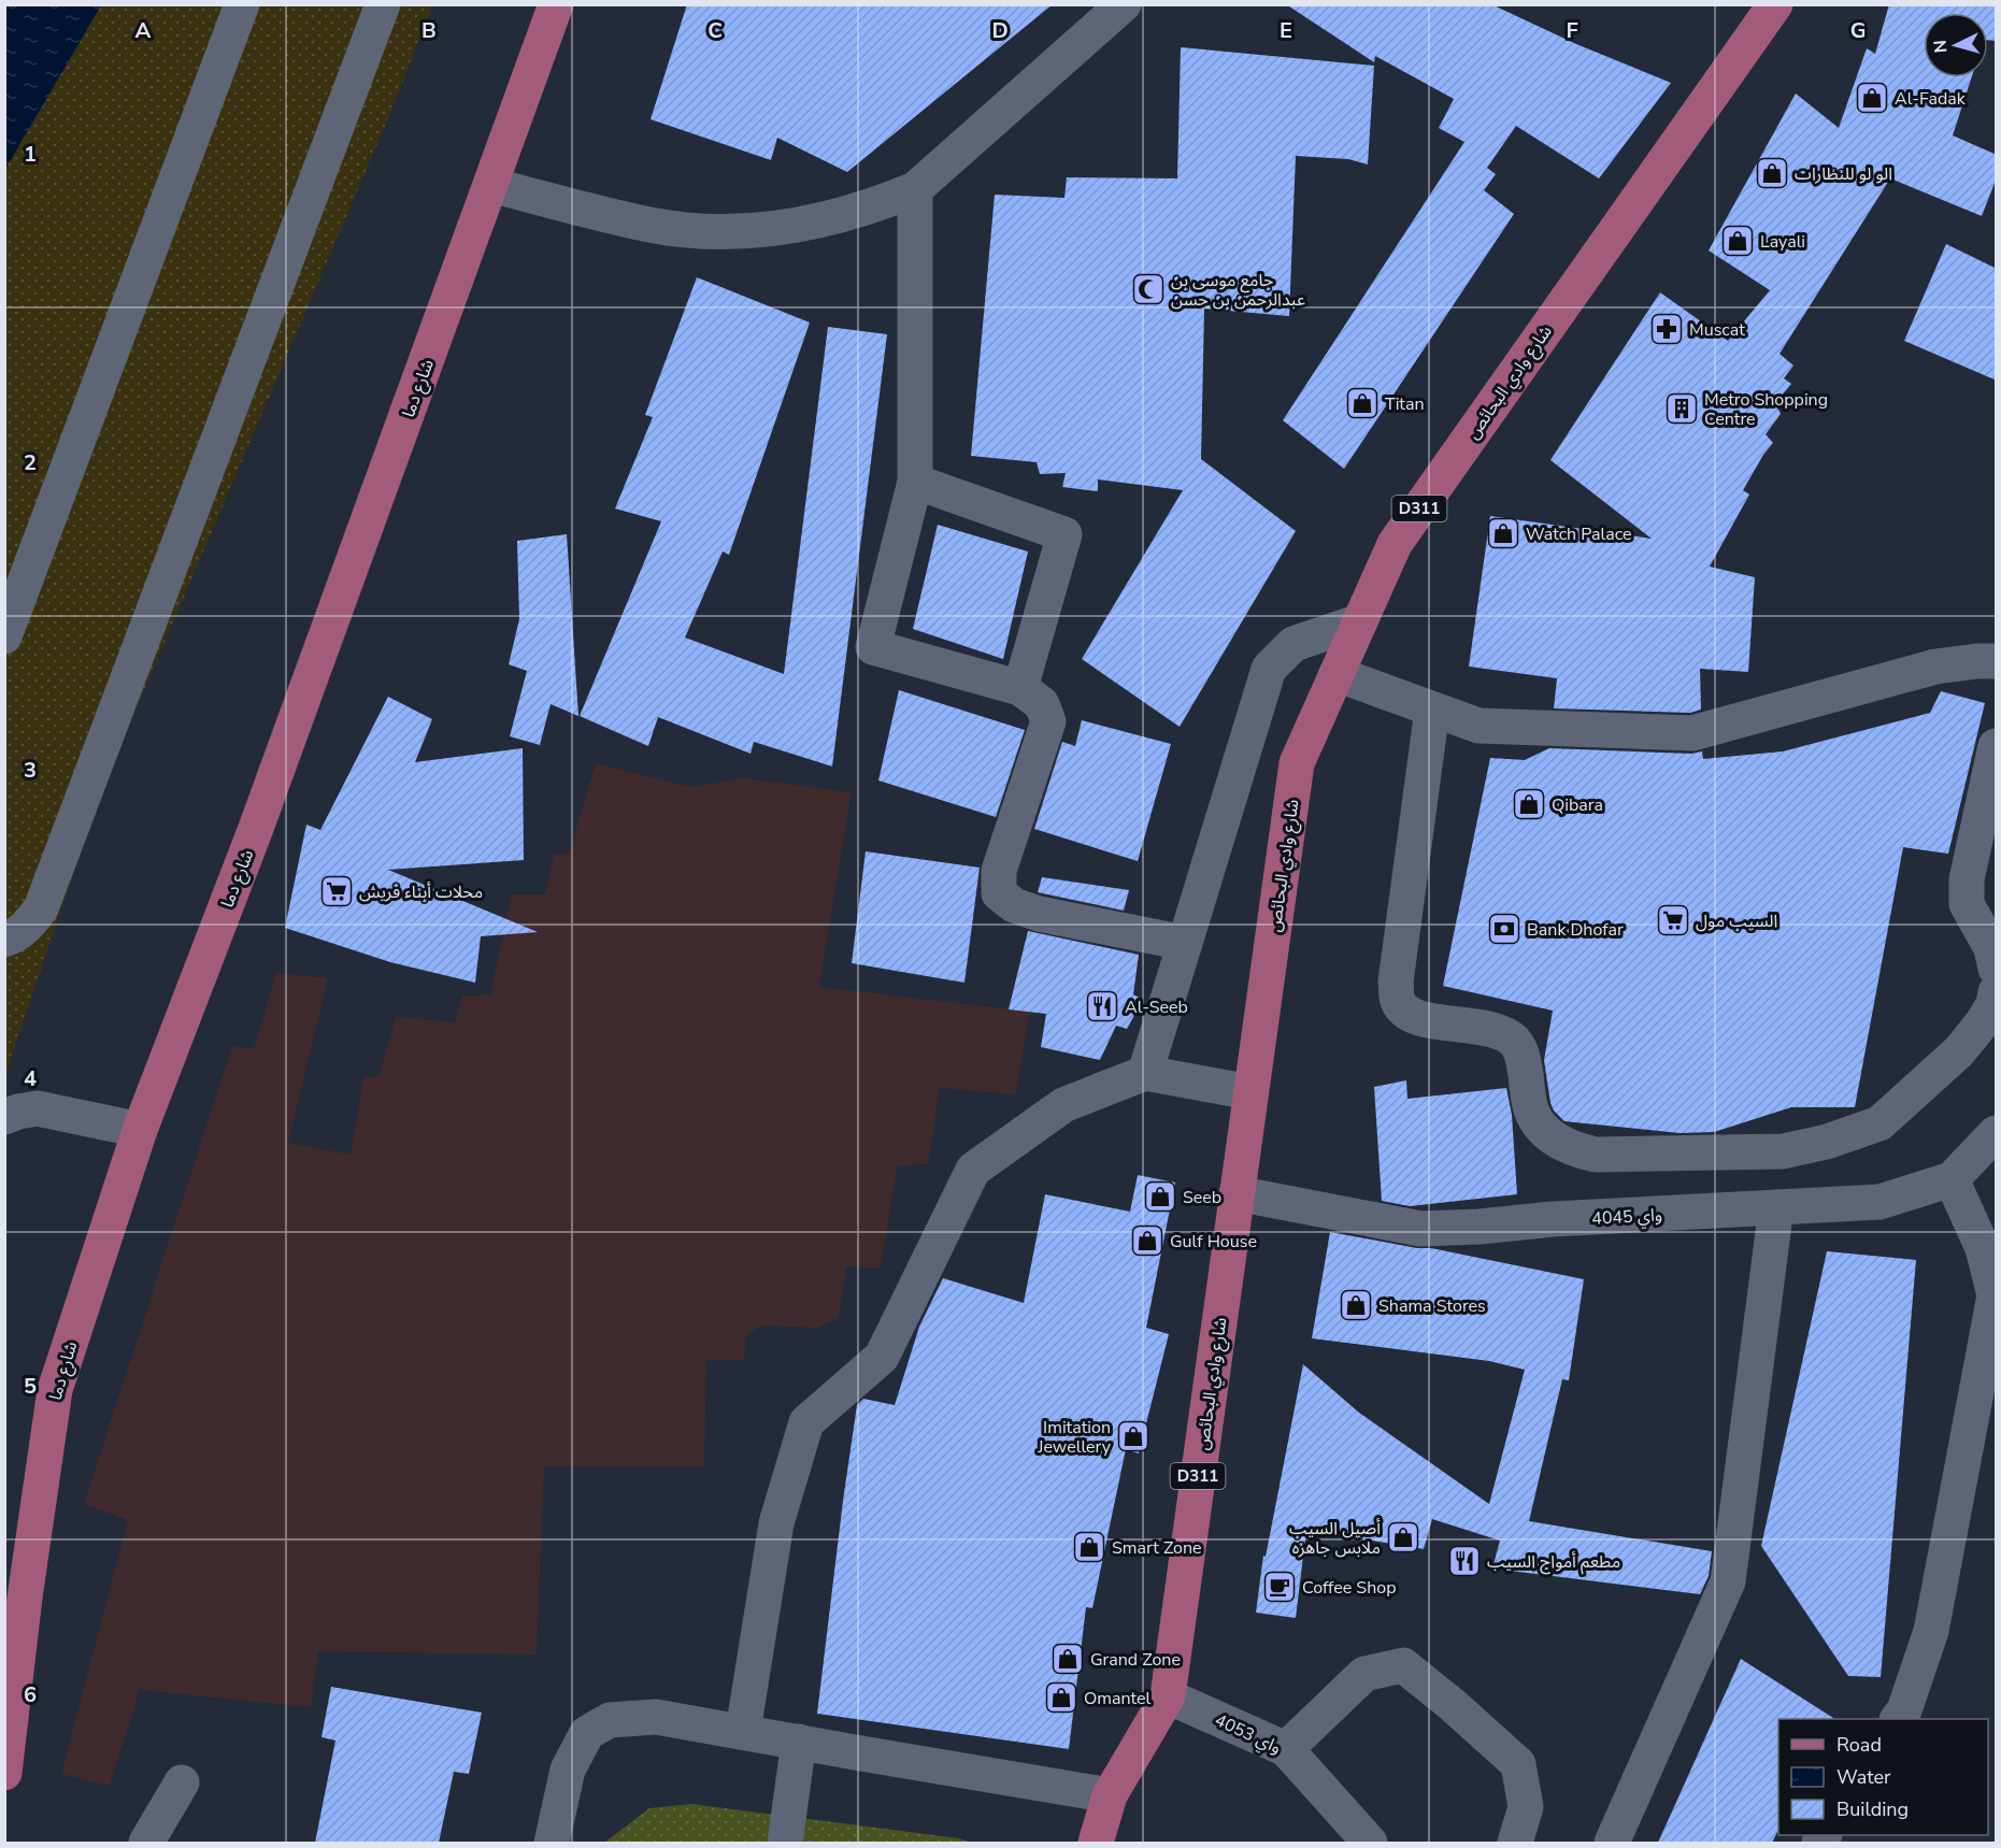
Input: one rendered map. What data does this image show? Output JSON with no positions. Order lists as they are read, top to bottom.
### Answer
{
  "streets": {
    "main road": ["شارع وادي البحائص", "شارع دما", "D311"],
    "street": ["واي 4045", "واي 4053"]
  },
  "crossings": [
    ["شارع وادي البحائص", "واي 4045"],
    ["شارع وادي البحائص", "واي 4053"]
  ],
  "places": {
    "shop": [
      "Al-Fadak",
      "الو لو للنظارات",
      "Layali",
      "Titan",
      "Watch Palace",
      "Qibara",
      "Seeb",
      "Gulf House",
      "Shama Stores",
      "Imitation Jewellery",
      "أصيل السيب ملابس جاهزه",
      "Smart Zone",
      "Grand Zone",
      "Omantel"
    ],
    "mosque": ["جامع موسى بن عبدالرحمن بن حسن"],
    "pharmacy": ["Muscat"],
    "building": ["Metro Shopping Centre"],
    "supermarket": ["محلات أبناء فريش", "السيب مول"],
    "bank": ["Bank Dhofar"],
    "restaurant": ["Al-Seeb", "مطعم أمواج السيب"],
    "cafe": ["Coffee Shop"]
  },
  "legend": ["Road", "Water", "Building"],
  "north": "left",
  "grid": {
    "columns": [
      "A",
      "B",
      "C",
      "D",
      "E",
      "F",
      "G"
    ],
    "rows": [
      "1",
      "2",
      "3",
      "4",
      "5",
      "6"
    ]
  }
}
